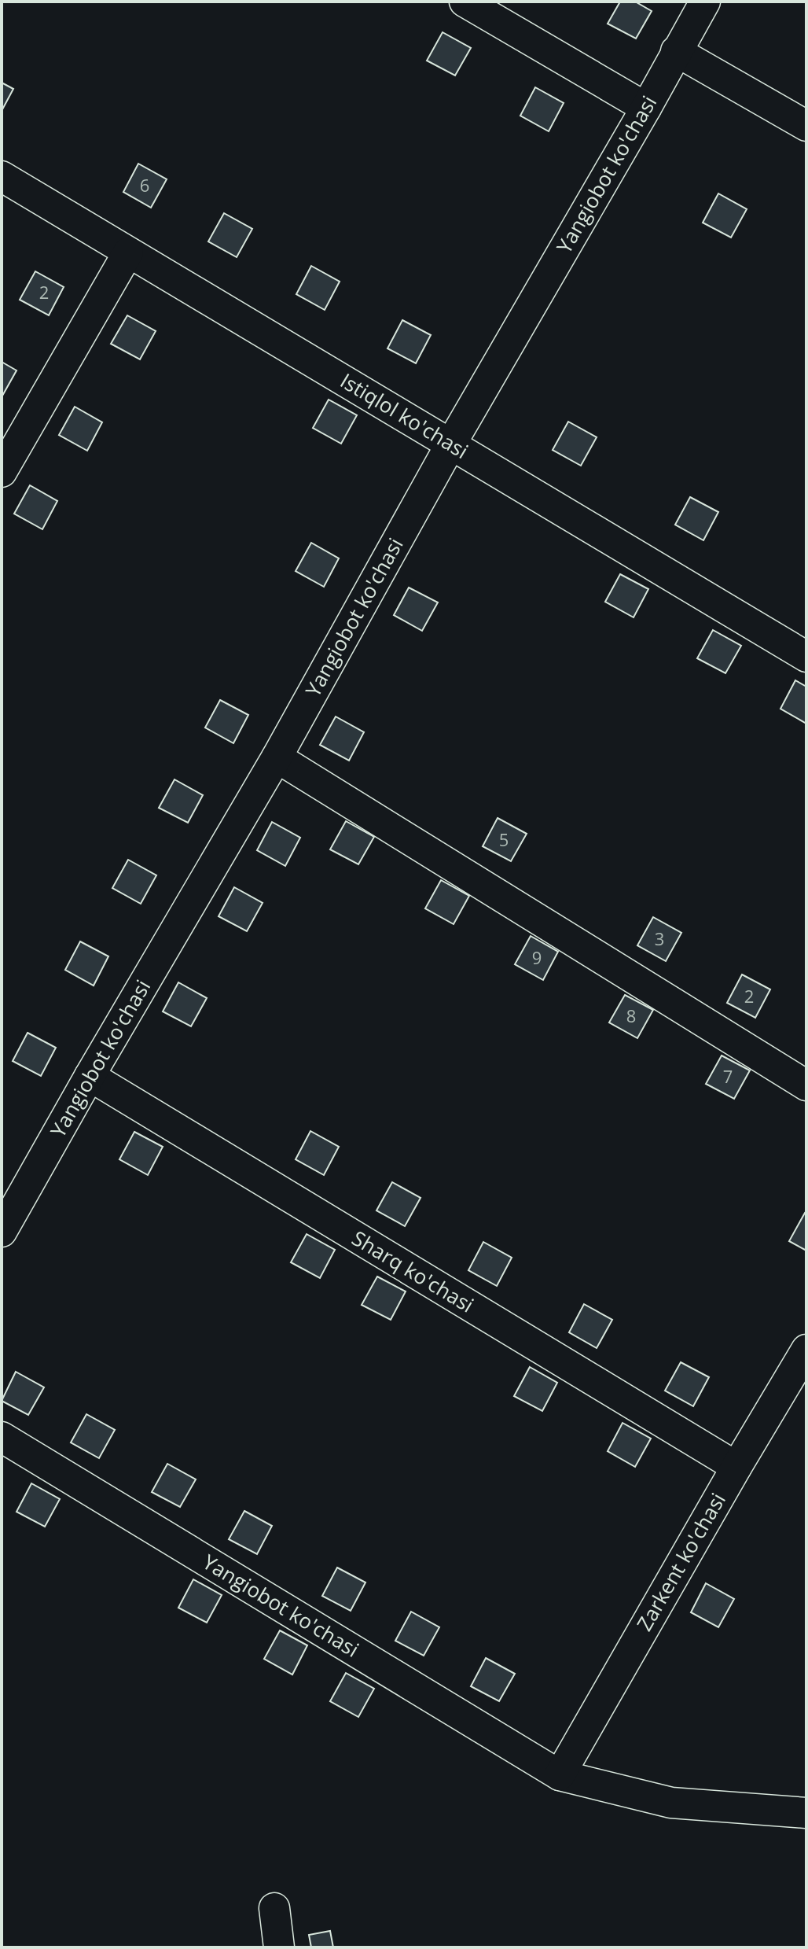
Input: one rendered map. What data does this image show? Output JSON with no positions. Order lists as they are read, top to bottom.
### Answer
{
  "streets": {
    "street": [
      "Yangiobot ko'chasi",
      "Istiqlol ko'chasi",
      "Sharq ko'chasi",
      "Zarkent ko'chasi"
    ]
  },
  "crossings": [
    ["Yangiobot ko'chasi", "Istiqlol ko'chasi"],
    ["Yangiobot ko'chasi", "Sharq ko'chasi"],
    ["Yangiobot ko'chasi", "Zarkent ko'chasi"],
    ["Sharq ko'chasi", "Zarkent ko'chasi"]
  ],
  "house_numbers": [
    "6",
    "2",
    "5",
    "3",
    "9",
    "2",
    "8",
    "7"
  ]
}
